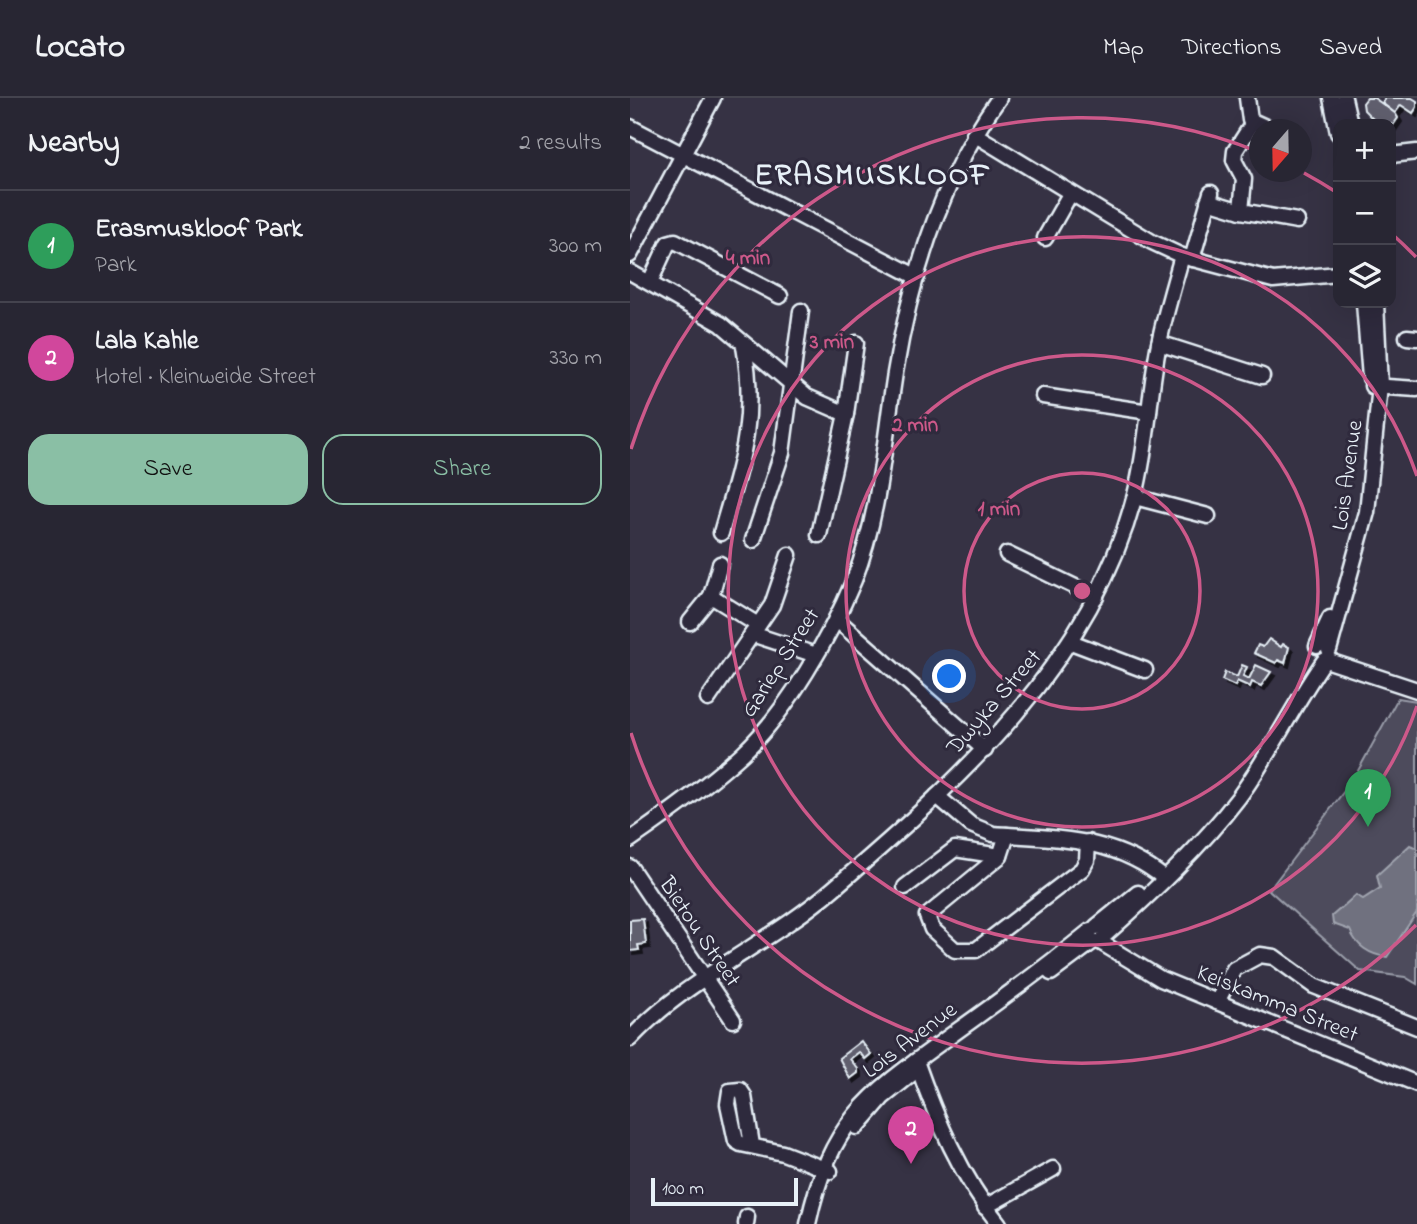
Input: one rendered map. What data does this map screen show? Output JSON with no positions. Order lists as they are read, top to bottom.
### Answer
{
  "streets": {
    "street": [
      "Lois Avenue",
      "Gariep Street",
      "Dwyka Street",
      "Bietou Street",
      "Keiskamma Street"
    ]
  },
  "crossings": [
    ["Lois Avenue", "Keiskamma Street"],
    ["Dwyka Street", "Bietou Street"]
  ],
  "districts": ["ERASMUSKLOOF"],
  "scale_bar": "100 m",
  "north": "bottom",
  "page": {
    "header": "Locato",
    "nav": ["Map", "Directions", "Saved"],
    "heading": ["Nearby", "2 results"],
    "map_buttons": ["+", "−"],
    "list": [
      {
        "mark": "1",
        "name": "Erasmuskloof Park",
        "note": "Park",
        "value": "300 m"
      },
      {
        "mark": "2",
        "name": "Lala Kahle",
        "note": "Hotel · Kleinweide Street",
        "value": "330 m"
      }
    ],
    "buttons": ["Save", "Share"],
    "pins": ["1", "2"],
    "scale": "100 m"
  },
  "rings": [
    "4 min",
    "3 min",
    "2 min",
    "1 min"
  ]
}
